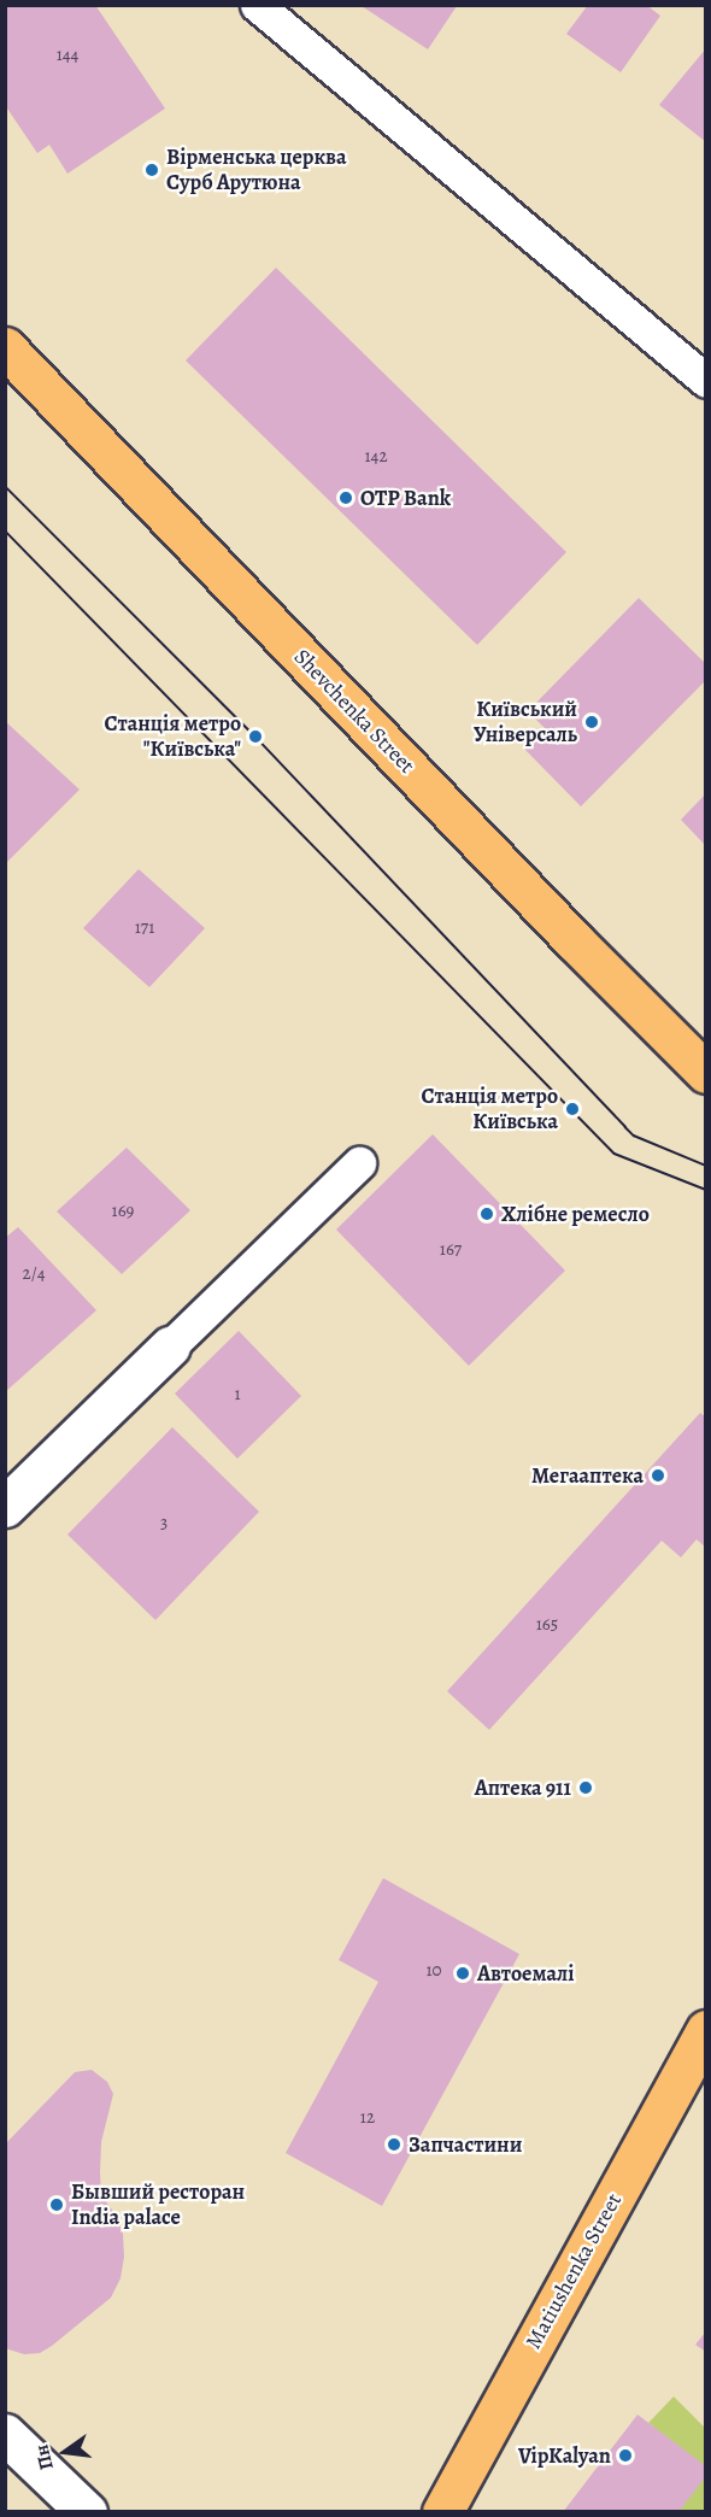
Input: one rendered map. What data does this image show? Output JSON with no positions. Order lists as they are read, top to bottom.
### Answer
{
  "streets": {
    "main road": ["Shevchenka Street", "Matiushenka Street"]
  },
  "places": [
    "Вірменська церква Сурб Арутюна",
    "OTP Bank",
    "Київський Універсаль",
    "Станція метро \"Київська\"",
    "Станція метро Київська",
    "Хлібне ремесло",
    "Мегааптека",
    "Аптека 911",
    "Автоемалі",
    "Запчастини",
    "Бывший ресторан India palace",
    "VipKalyan"
  ],
  "house_numbers": [
    "144",
    "142",
    "171",
    "169",
    "167",
    "2/4",
    "1",
    "3",
    "165",
    "10",
    "12"
  ],
  "north": "left"
}
